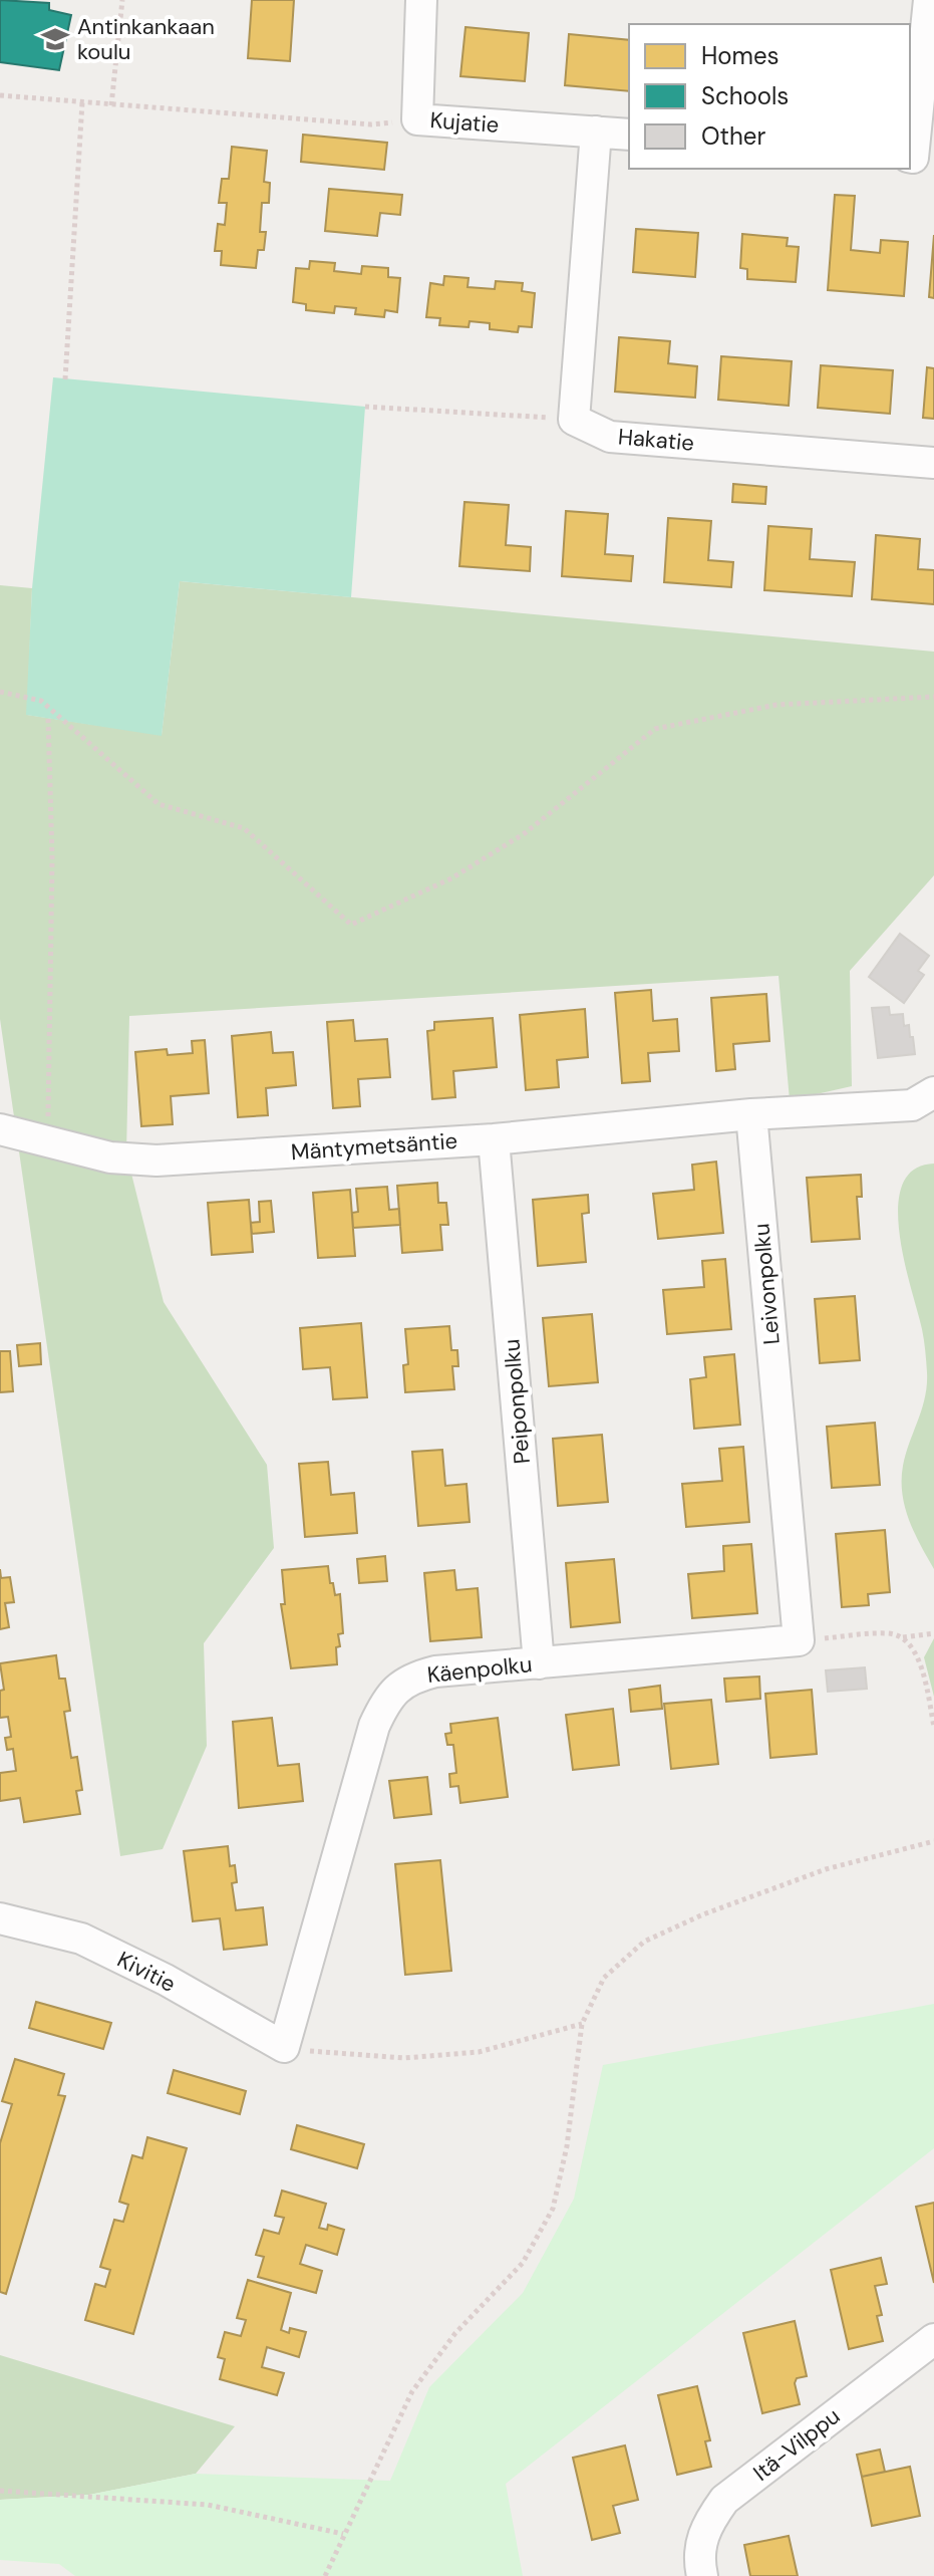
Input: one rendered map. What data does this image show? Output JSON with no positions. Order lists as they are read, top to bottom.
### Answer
{
  "streets": {
    "street": [
      "Kujatie",
      "Hakatie",
      "Mäntymetsäntie",
      "Leivonpolku",
      "Peiponpolku",
      "Käenpolku",
      "Kivitie",
      "Itä-Vilppu"
    ]
  },
  "crossings": [
    ["Mäntymetsäntie", "Leivonpolku"],
    ["Mäntymetsäntie", "Peiponpolku"],
    ["Leivonpolku", "Käenpolku"],
    ["Peiponpolku", "Käenpolku"],
    ["Käenpolku", "Kivitie"]
  ],
  "places": {
    "school or university": ["Antinkankaan koulu"]
  },
  "legend": ["Homes", "Schools", "Other"]
}
